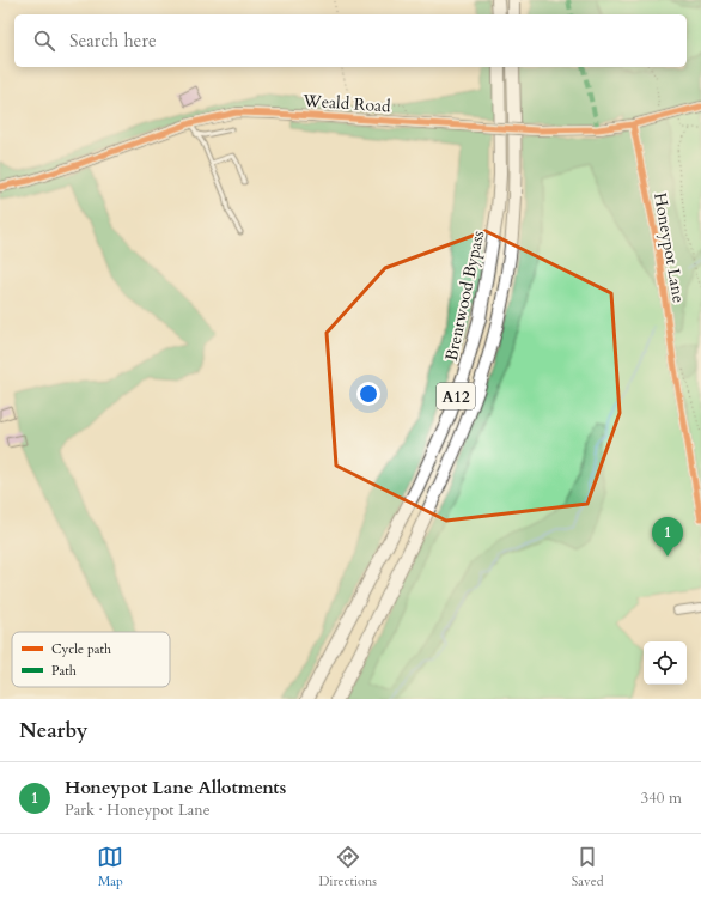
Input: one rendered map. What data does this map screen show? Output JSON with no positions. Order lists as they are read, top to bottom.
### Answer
{
  "streets": {
    "highway": ["Brentwood Bypass", "A12"],
    "street": ["Weald Road", "Honeypot Lane"]
  },
  "crossings": [
    ["Weald Road", "Honeypot Lane"]
  ],
  "legend": ["Cycle path", "Path"],
  "page": {
    "search": "Search here",
    "pins": "1",
    "heading": "Nearby",
    "list": [
      {
        "mark": "1",
        "name": "Honeypot Lane Allotments",
        "note": "Park · Honeypot Lane",
        "value": "340 m"
      }
    ],
    "nav": ["Map", "Directions", "Saved"]
  }
}
